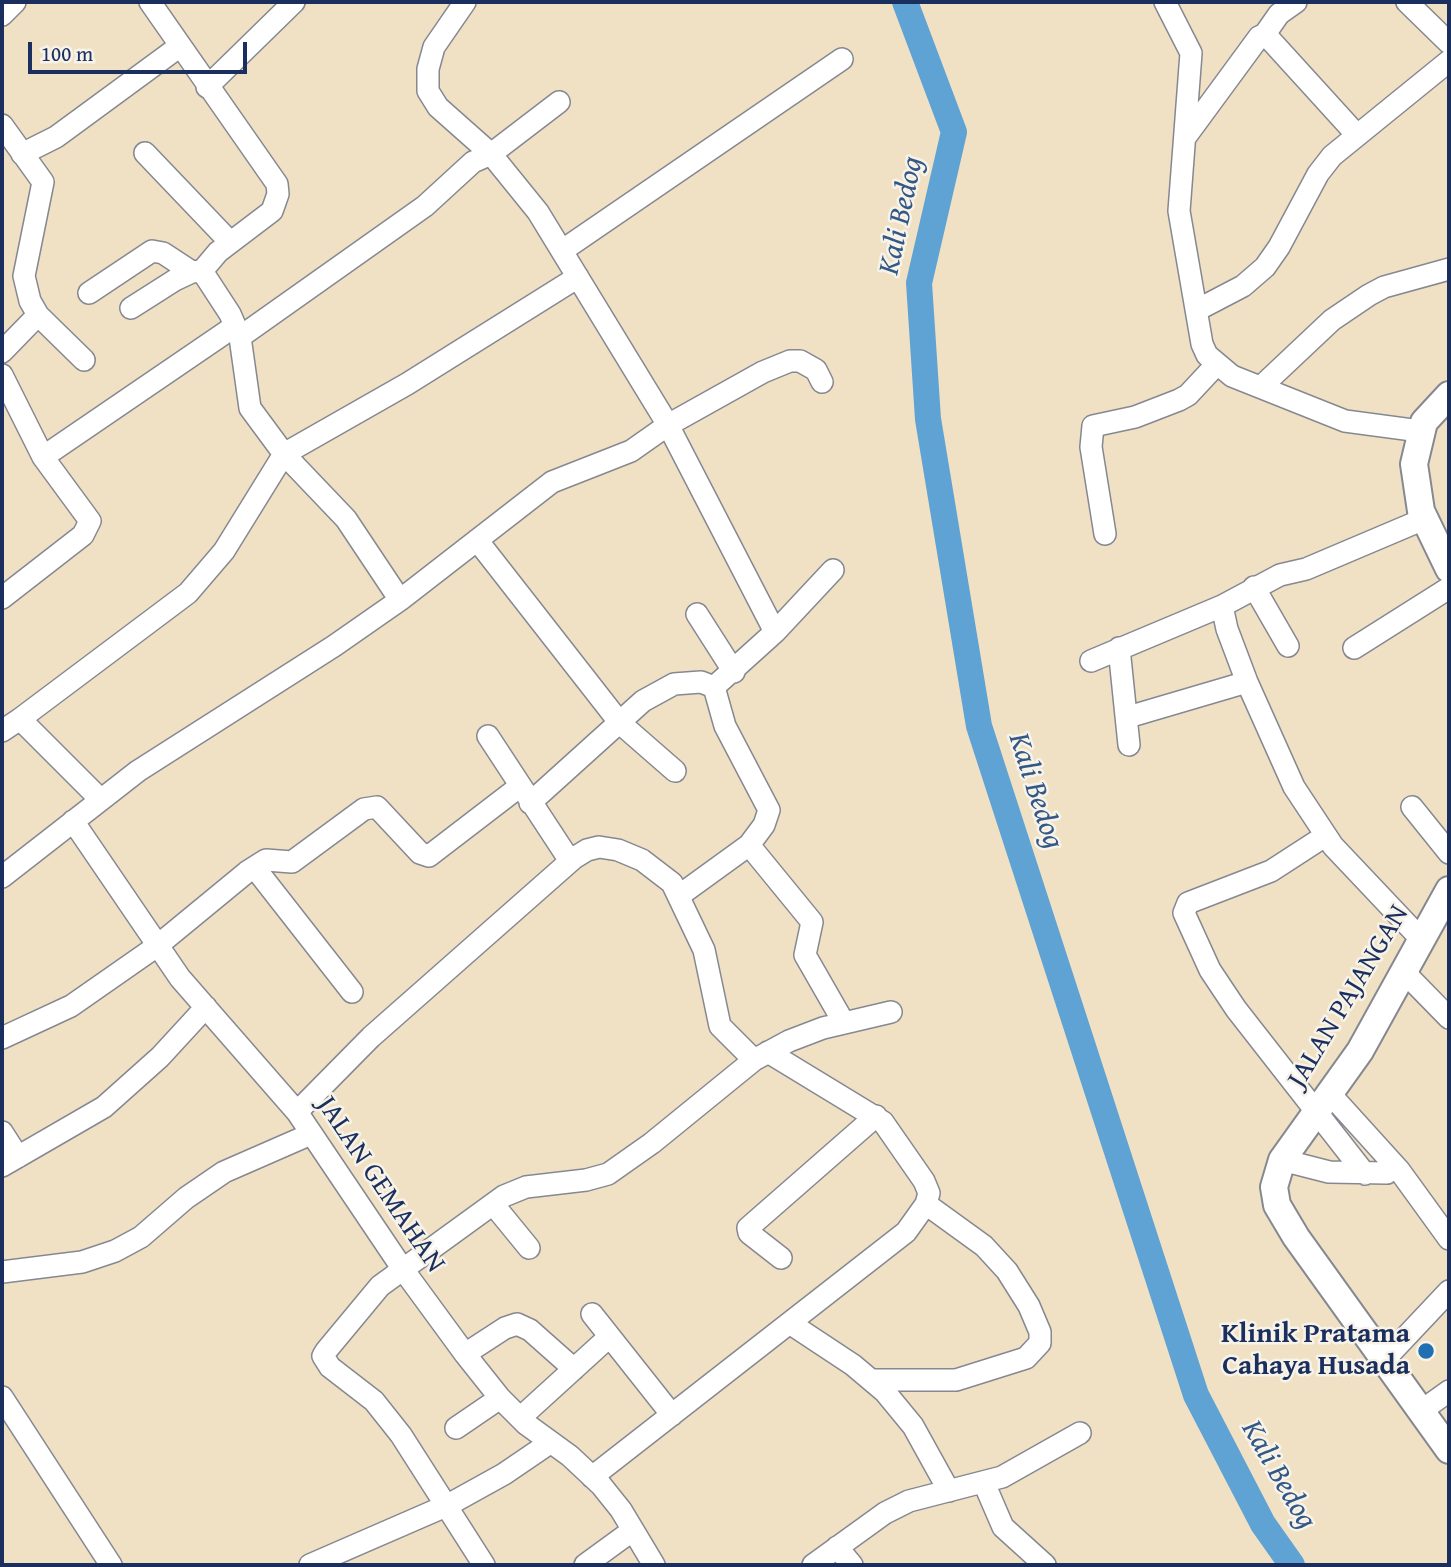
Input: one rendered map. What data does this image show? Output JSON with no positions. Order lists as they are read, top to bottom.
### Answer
{
  "streets": {
    "main road": ["JALAN PAJANGAN"],
    "street": ["JALAN GEMAHAN"]
  },
  "water": ["Kali Bedog"],
  "places": ["Klinik Pratama Cahaya Husada"],
  "scale_bar": "100 m"
}
